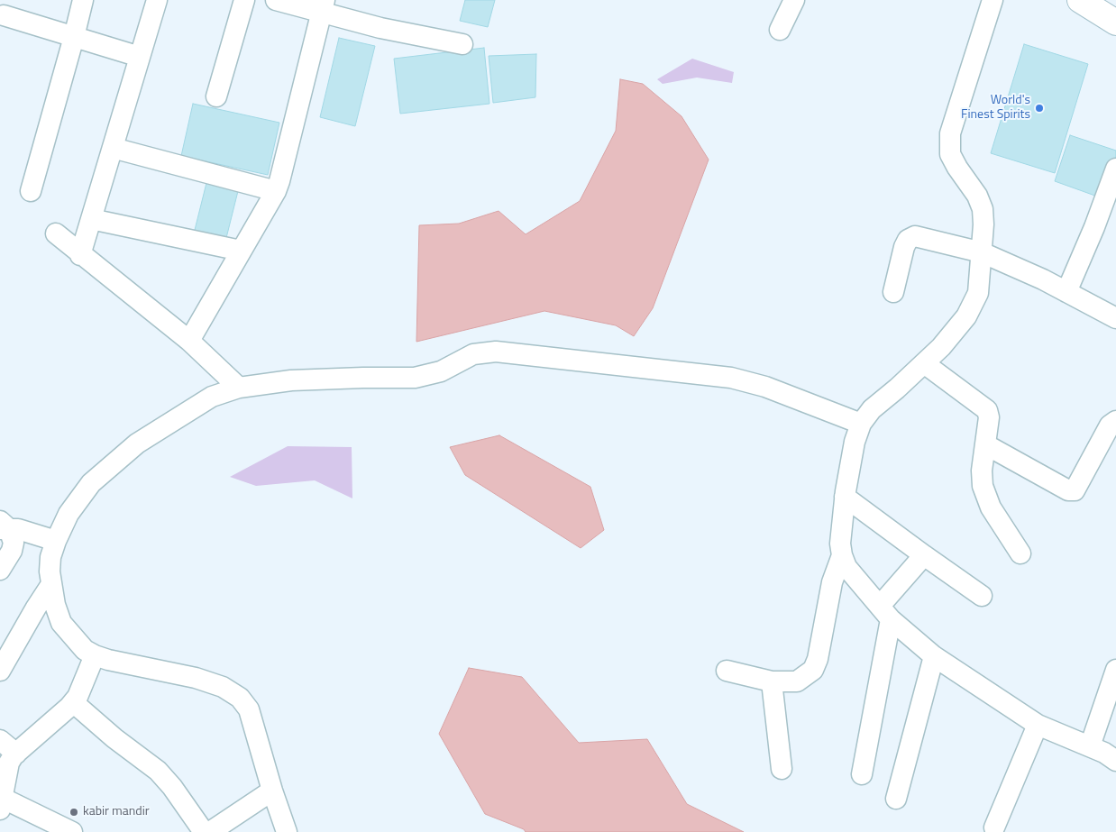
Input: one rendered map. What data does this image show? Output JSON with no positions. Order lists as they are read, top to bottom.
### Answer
{
  "places": ["World's Finest Spirits", "kabir mandir"]
}
